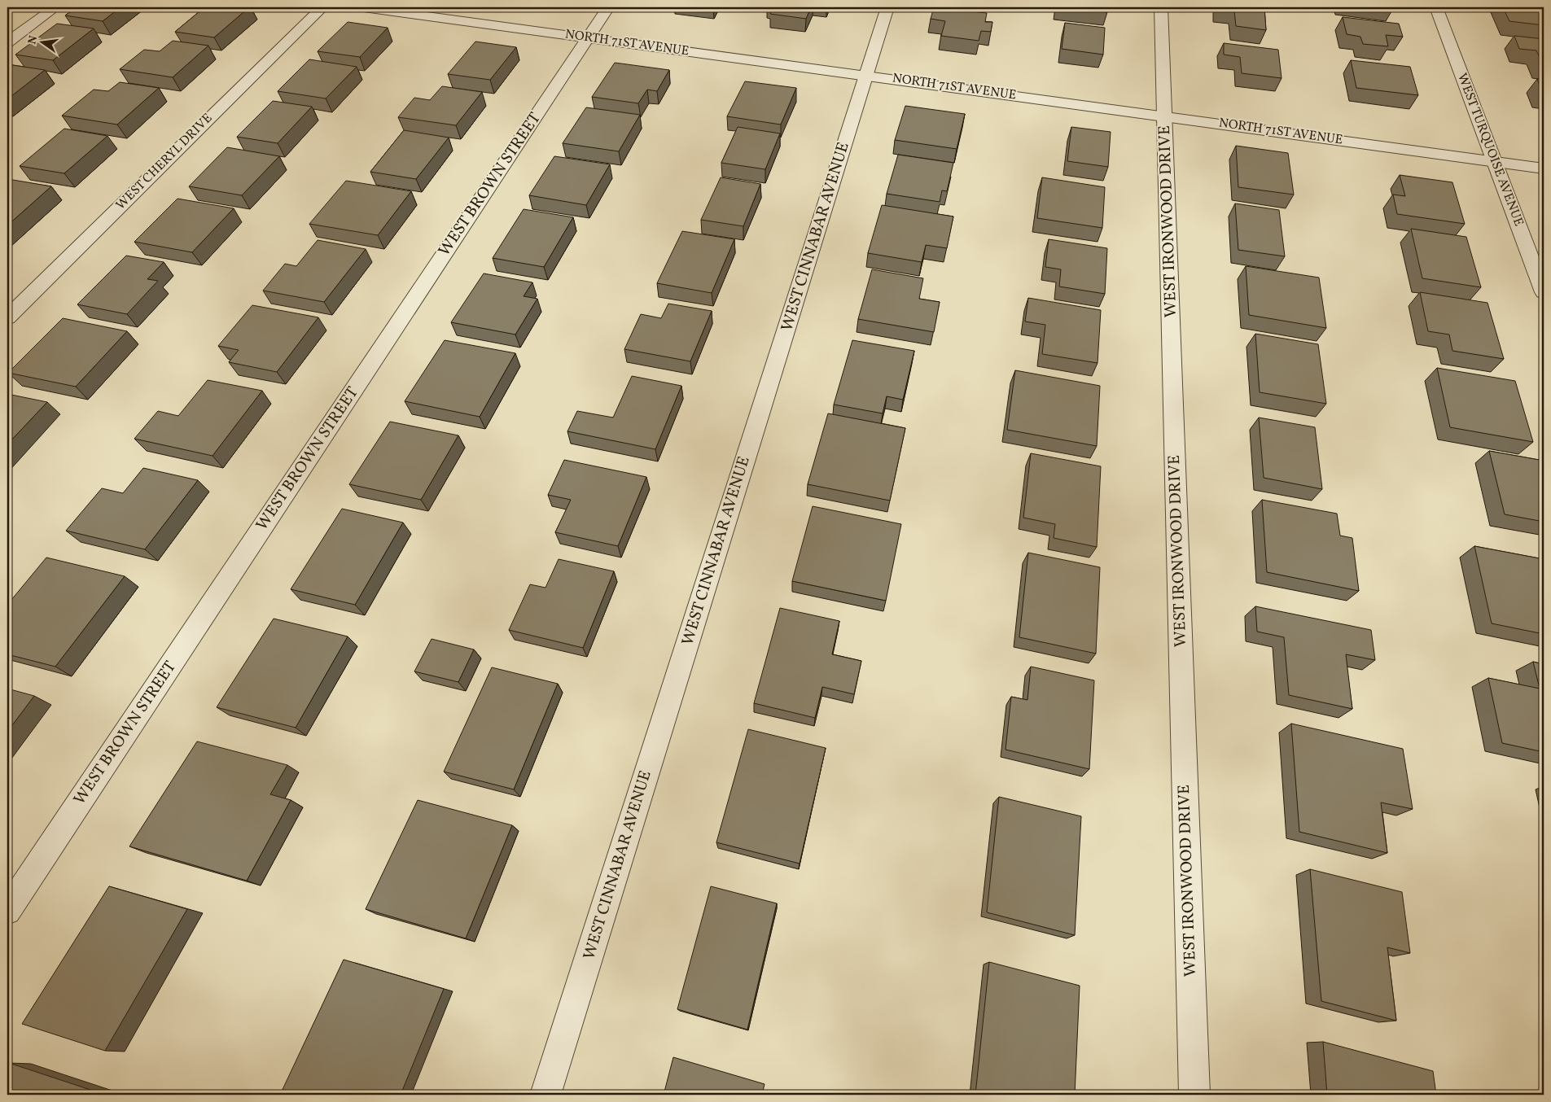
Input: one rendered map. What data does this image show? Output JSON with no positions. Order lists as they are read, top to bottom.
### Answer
{
  "streets": {
    "street": [
      "NORTH 71ST AVENUE",
      "WEST TURQUOISE AVENUE",
      "WEST CHERYL DRIVE",
      "WEST BROWN STREET",
      "WEST IRONWOOD DRIVE",
      "WEST CINNABAR AVENUE"
    ]
  },
  "crossings": [
    ["NORTH 71ST AVENUE", "WEST TURQUOISE AVENUE"],
    ["NORTH 71ST AVENUE", "WEST BROWN STREET"],
    ["NORTH 71ST AVENUE", "WEST IRONWOOD DRIVE"],
    ["NORTH 71ST AVENUE", "WEST CINNABAR AVENUE"]
  ],
  "north": "left"
}
